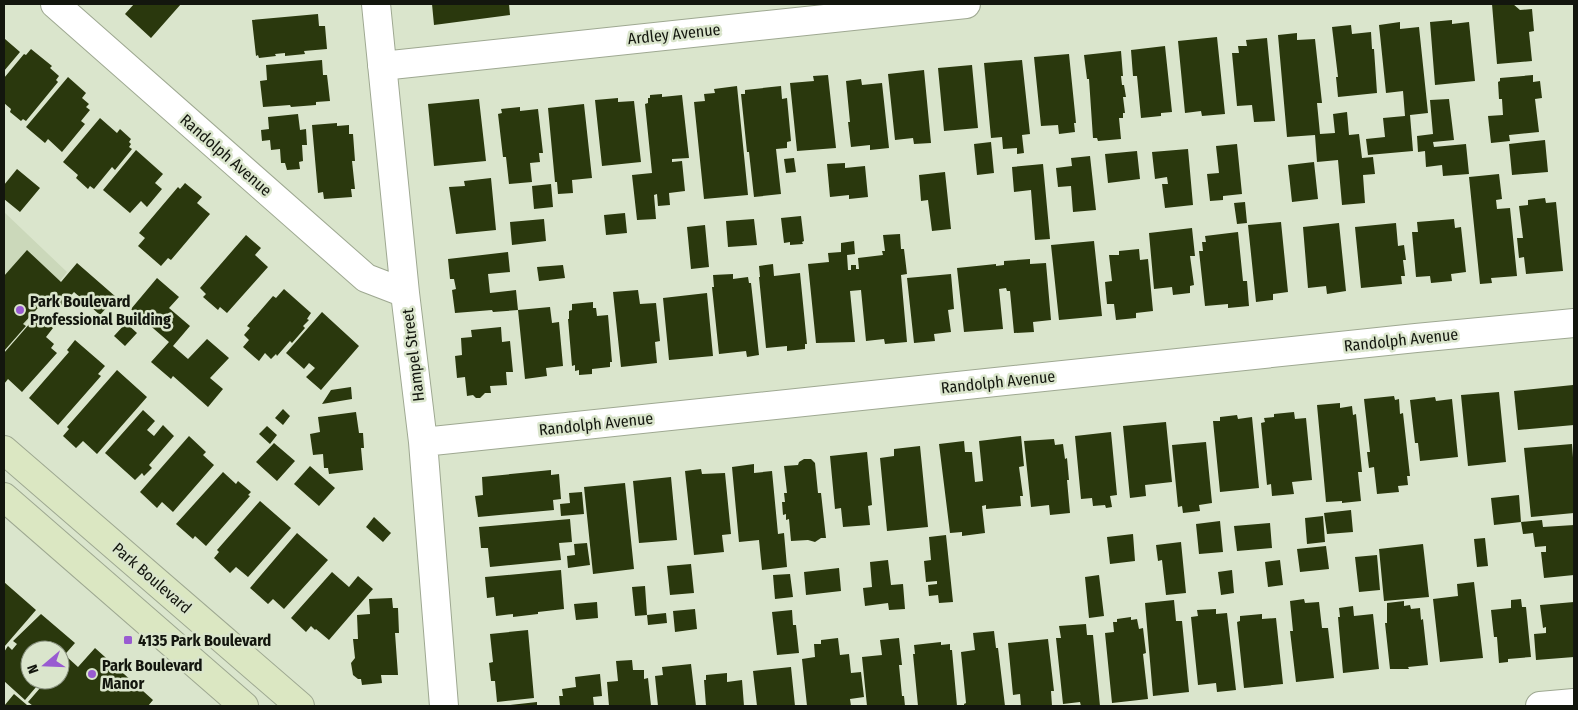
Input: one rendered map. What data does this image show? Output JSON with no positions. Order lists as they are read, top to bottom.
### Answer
{
  "streets": {
    "main road": ["Park Boulevard"],
    "street": ["Ardley Avenue", "Randolph Avenue", "Hampel Street"]
  },
  "crossings": [
    ["Ardley Avenue", "Hampel Street"],
    ["Randolph Avenue", "Hampel Street"]
  ],
  "places": {
    "other": ["Park Boulevard Professional Building", "Park Boulevard Manor"],
    "transit": ["4135 Park Boulevard"]
  },
  "north": "left"
}
